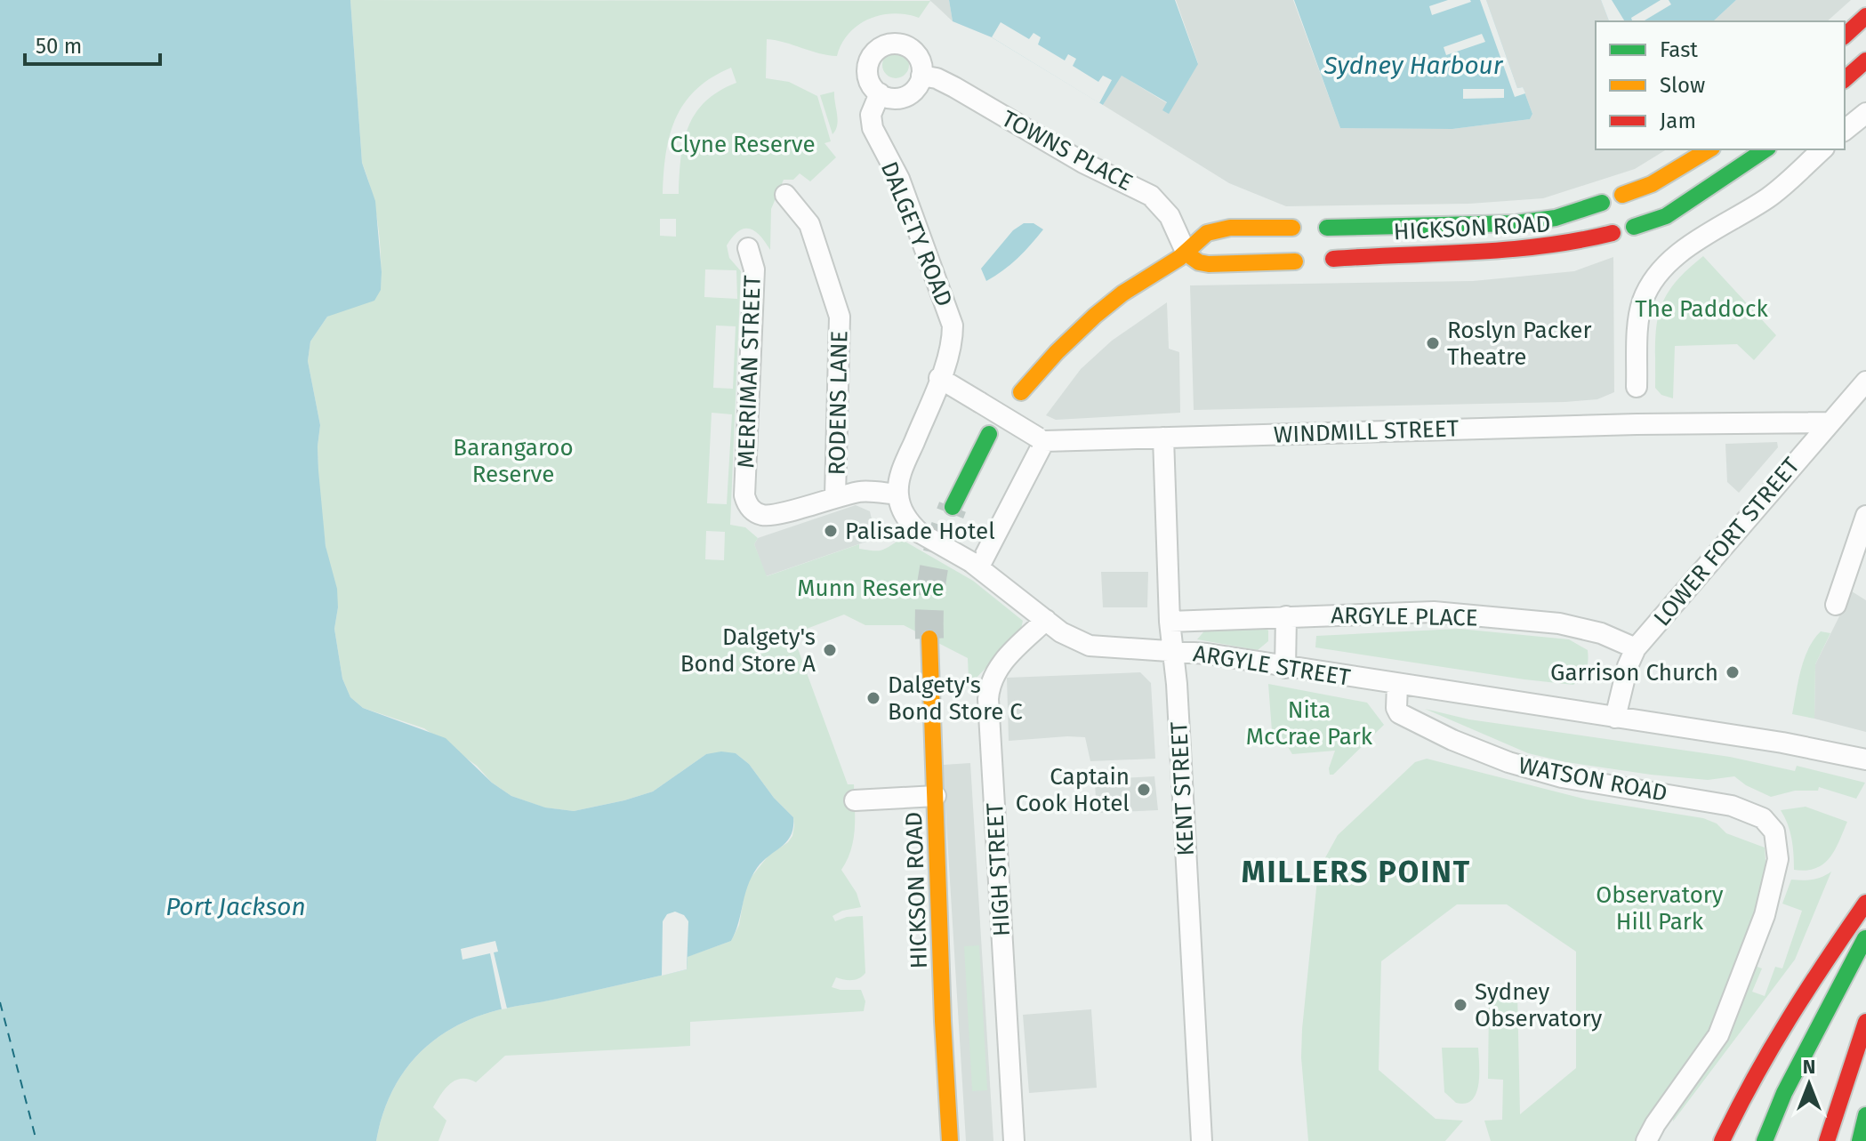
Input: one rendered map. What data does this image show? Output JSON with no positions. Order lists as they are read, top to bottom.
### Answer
{
  "streets": {
    "main road": ["HICKSON ROAD"],
    "street": [
      "TOWNS PLACE",
      "DALGETY ROAD",
      "MERRIMAN STREET",
      "RODENS LANE",
      "WINDMILL STREET",
      "LOWER FORT STREET",
      "ARGYLE PLACE",
      "ARGYLE STREET",
      "WATSON ROAD",
      "KENT STREET",
      "HIGH STREET"
    ]
  },
  "crossings": [
    ["TOWNS PLACE", "DALGETY ROAD"],
    ["DALGETY ROAD", "ARGYLE STREET"],
    ["MERRIMAN STREET", "RODENS LANE"],
    ["WINDMILL STREET", "LOWER FORT STREET"],
    ["WINDMILL STREET", "KENT STREET"],
    ["LOWER FORT STREET", "ARGYLE PLACE"],
    ["LOWER FORT STREET", "ARGYLE STREET"],
    ["ARGYLE PLACE", "KENT STREET"],
    ["ARGYLE STREET", "WATSON ROAD"],
    ["ARGYLE STREET", "KENT STREET"],
    ["ARGYLE STREET", "HIGH STREET"]
  ],
  "districts": ["MILLERS POINT"],
  "water": ["Sydney Harbour", "Port Jackson"],
  "parks": [
    "Clyne Reserve",
    "The Paddock",
    "Barangaroo Reserve",
    "Munn Reserve",
    "Nita McCrae Park",
    "Observatory Hill Park"
  ],
  "places": [
    "Roslyn Packer Theatre",
    "Palisade Hotel",
    "Dalgety's Bond Store A",
    "Garrison Church",
    "Dalgety's Bond Store C",
    "Captain Cook Hotel",
    "Sydney Observatory"
  ],
  "legend": ["Fast", "Slow", "Jam"],
  "scale_bar": "50 m",
  "north": "top"
}
